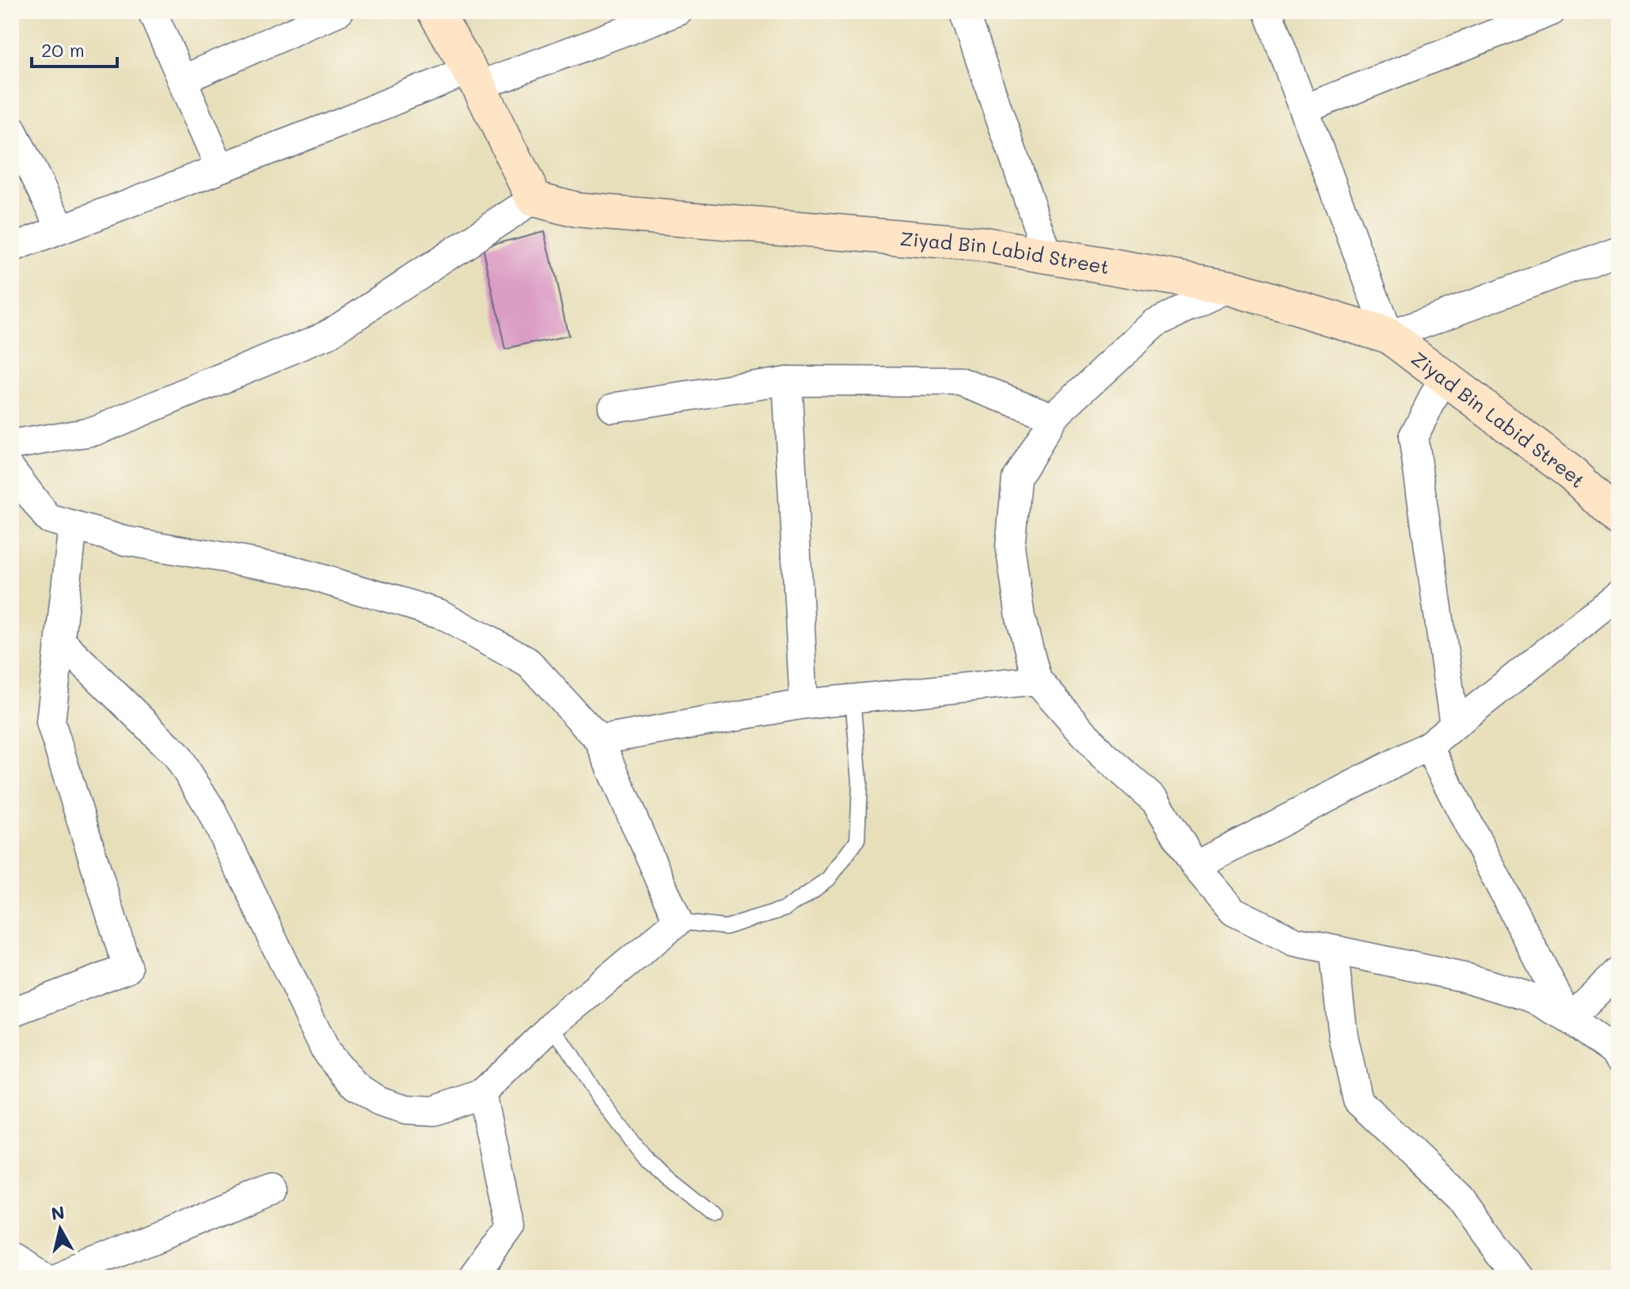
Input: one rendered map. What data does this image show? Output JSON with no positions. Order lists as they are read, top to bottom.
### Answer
{
  "streets": {
    "main road": ["Ziyad Bin Labid Street"]
  },
  "scale_bar": "20 m",
  "north": "top"
}
